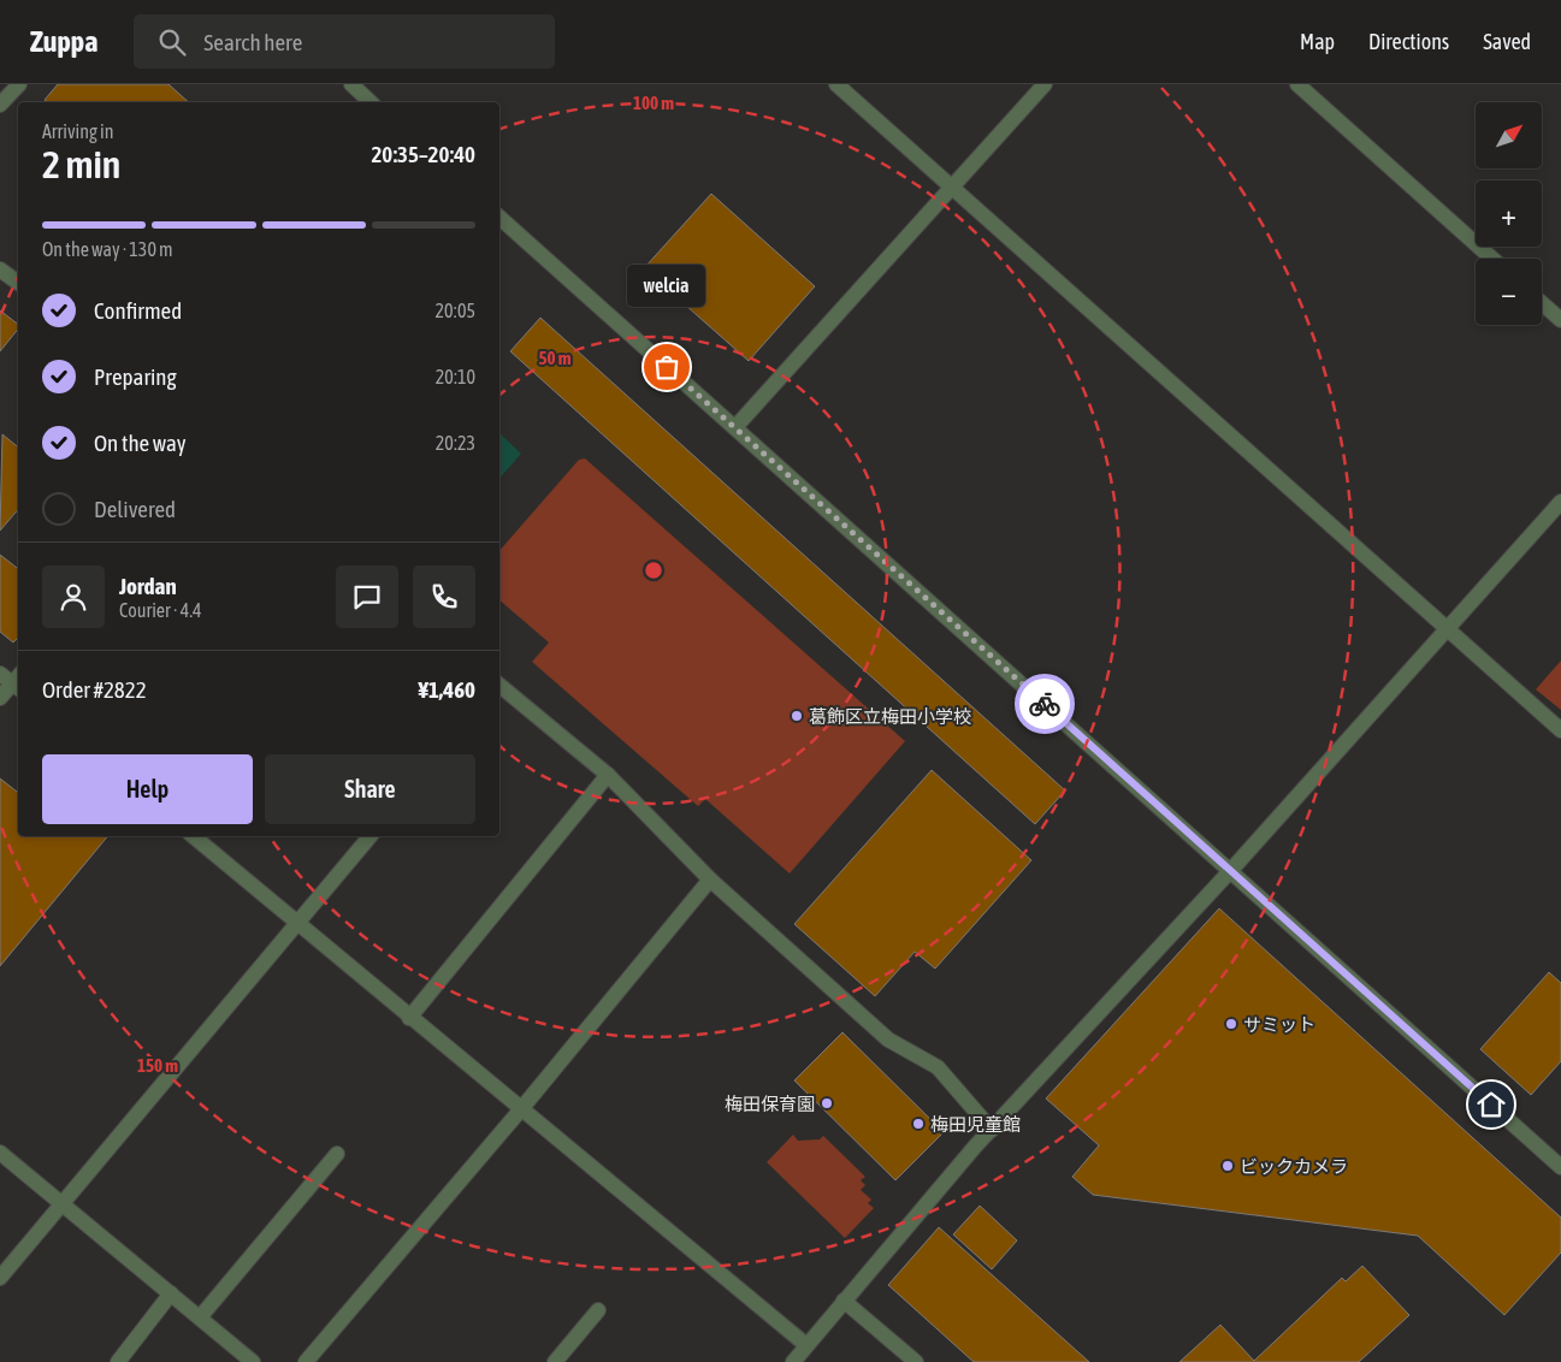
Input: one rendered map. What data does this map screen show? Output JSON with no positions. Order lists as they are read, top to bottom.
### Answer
{
  "places": [
    "welcia",
    "葛飾区立梅田小学校",
    "サミット",
    "梅田保育園",
    "梅田児童館",
    "ビックカメラ"
  ],
  "north": "top right",
  "page": {
    "header": "Zuppa",
    "search": "Search here",
    "nav": ["Map", "Directions", "Saved"],
    "map_buttons": ["+", "−"],
    "heading": ["2 min", "Arriving in", "20:35–20:40"],
    "panel": [
      "Jordan",
      "Courier · 4.4",
      "Order #2822",
      "¥1,460"
    ],
    "bar": "On the way · 130 m",
    "bubble": "welcia",
    "list": [
      ["Confirmed", "20:05"],
      ["Preparing", "20:10"],
      ["On the way", "20:23"],
      "Delivered"
    ],
    "buttons": ["Help", "Share"]
  },
  "rings": ["100 m", "50 m", "150 m"]
}
